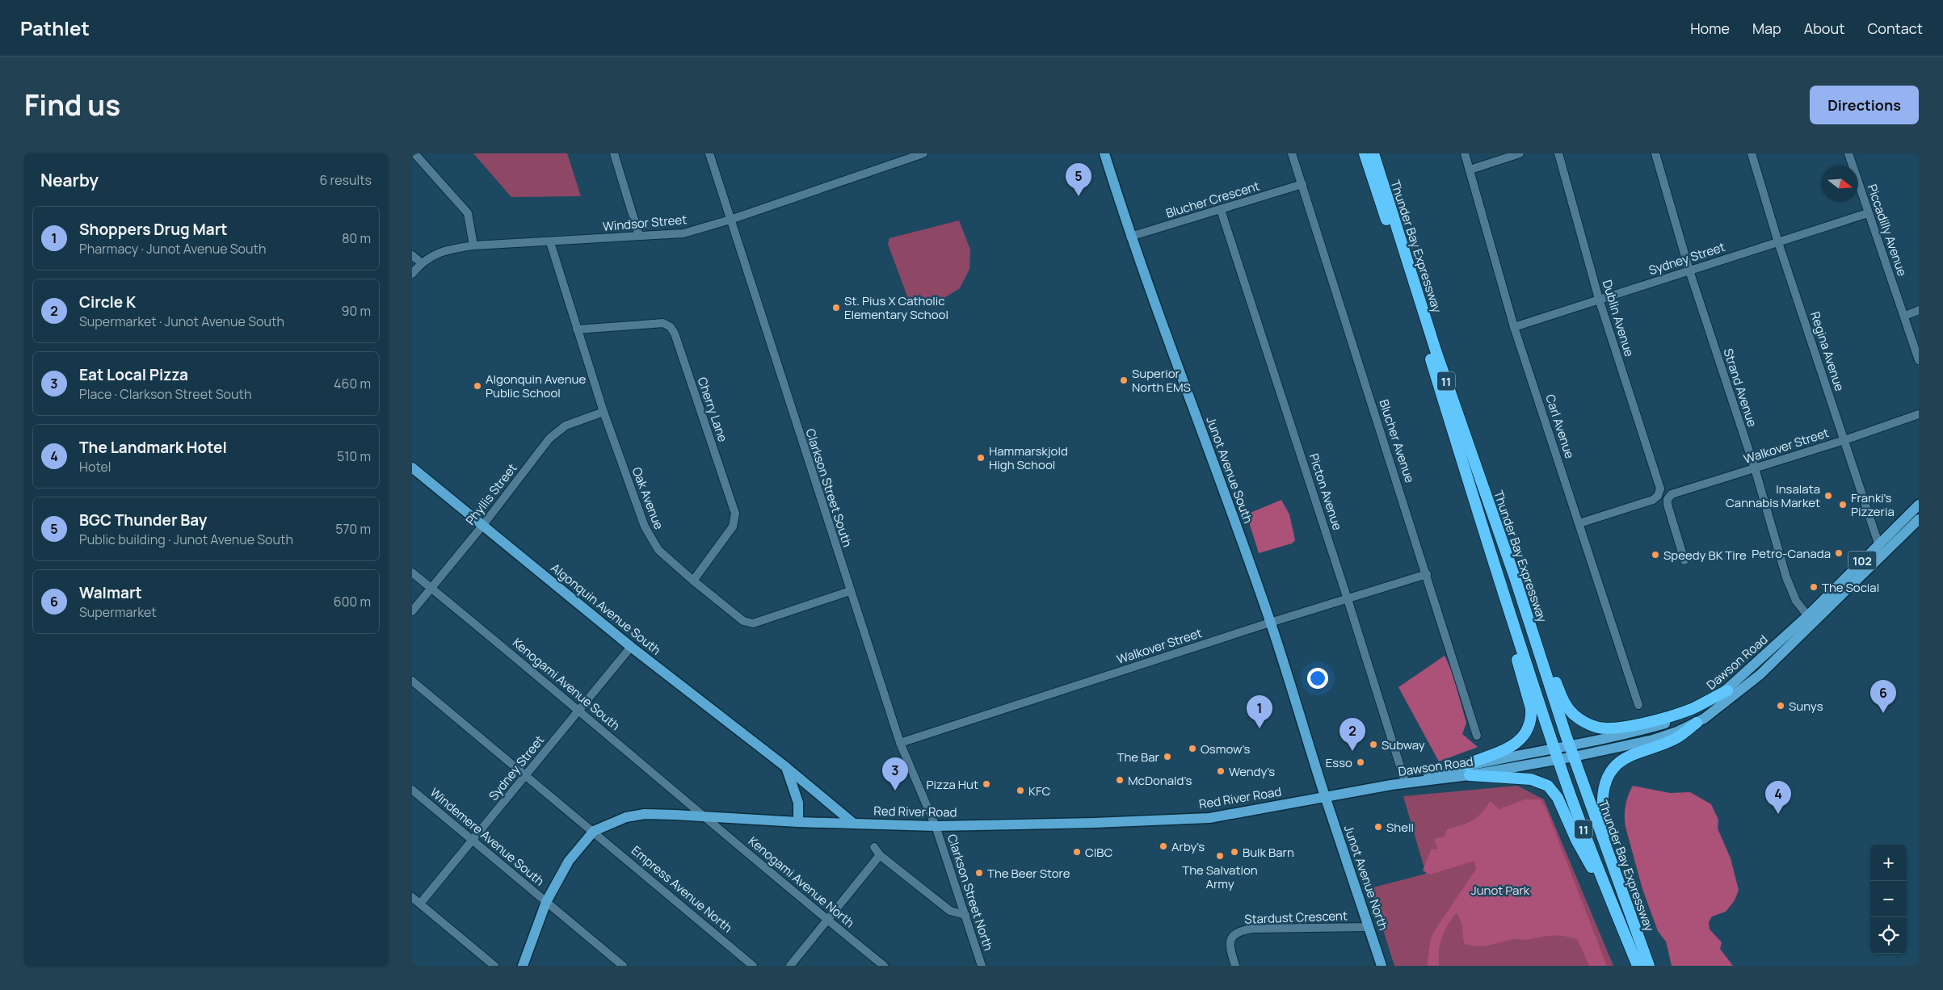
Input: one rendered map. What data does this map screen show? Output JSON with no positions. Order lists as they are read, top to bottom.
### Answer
{
  "streets": {
    "highway": ["Thunder Bay Expressway", "11"],
    "main road": [
      "Junot Avenue South",
      "102",
      "Algonquin Avenue South",
      "Dawson Road",
      "Red River Road",
      "Junot Avenue North"
    ],
    "street": [
      "Blucher Crescent",
      "Windsor Street",
      "Piccadilly Avenue",
      "Sydney Street",
      "Dublin Avenue",
      "Regina Avenue",
      "Strand Avenue",
      "Cherry Lane",
      "Carl Avenue",
      "Blucher Avenue",
      "Walkover Street",
      "Clarkson Street South",
      "Picton Avenue",
      "Phyllis Street",
      "Oak Avenue",
      "Kenogami Avenue South",
      "Windemere Avenue South",
      "Kenogami Avenue North",
      "Empress Avenue North",
      "Clarkson Street North",
      "Stardust Crescent"
    ]
  },
  "crossings": [
    ["Blucher Crescent", "Blucher Avenue"],
    ["Blucher Crescent", "Junot Avenue South"],
    ["Blucher Crescent", "Picton Avenue"],
    ["Windsor Street", "Clarkson Street South"],
    ["Windsor Street", "Oak Avenue"],
    ["Piccadilly Avenue", "Sydney Street"],
    ["Thunder Bay Expressway", "Dawson Road"],
    ["Sydney Street", "Dublin Avenue"],
    ["Sydney Street", "Regina Avenue"],
    ["Sydney Street", "Strand Avenue"],
    ["Sydney Street", "Carl Avenue"],
    ["Sydney Street", "Algonquin Avenue South"],
    ["Sydney Street", "Kenogami Avenue South"],
    ["Sydney Street", "Windemere Avenue South"],
    ["Sydney Street", "Empress Avenue North"],
    ["Dublin Avenue", "Carl Avenue"],
    ["Regina Avenue", "Walkover Street"],
    ["Regina Avenue", "Dawson Road"],
    ["Strand Avenue", "Walkover Street"],
    ["Strand Avenue", "Dawson Road"],
    ["Cherry Lane", "Oak Avenue"],
    ["Blucher Avenue", "Walkover Street"],
    ["Walkover Street", "Junot Avenue South"],
    ["Walkover Street", "Clarkson Street South"],
    ["Walkover Street", "Picton Avenue"],
    ["Junot Avenue South", "Red River Road"],
    ["Junot Avenue South", "Junot Avenue North"],
    ["Clarkson Street South", "Oak Avenue"],
    ["Clarkson Street South", "Red River Road"],
    ["Clarkson Street South", "Clarkson Street North"],
    ["Picton Avenue", "Dawson Road"],
    ["Phyllis Street", "Oak Avenue"],
    ["Phyllis Street", "Algonquin Avenue South"],
    ["Phyllis Street", "Kenogami Avenue South"],
    ["Algonquin Avenue South", "Red River Road"],
    ["Dawson Road", "Red River Road"],
    ["Kenogami Avenue South", "Red River Road"],
    ["Kenogami Avenue South", "Kenogami Avenue North"],
    ["Red River Road", "Windemere Avenue South"],
    ["Red River Road", "Junot Avenue North"],
    ["Red River Road", "Kenogami Avenue North"],
    ["Red River Road", "Empress Avenue North"],
    ["Red River Road", "Clarkson Street North"],
    ["Junot Avenue North", "Stardust Crescent"]
  ],
  "parks": ["Junot Park"],
  "places": [
    "St. Pius X Catholic Elementary School",
    "Superior North EMS",
    "Algonquin Avenue Public School",
    "Hammarskjold High School",
    "Insalata Cannabis Market",
    "Franki's Pizzeria",
    "Petro-Canada",
    "Speedy BK Tire",
    "The Social",
    "Sunys",
    "Subway",
    "Osmow's",
    "The Bar",
    "Esso",
    "Wendy's",
    "McDonald's",
    "Pizza Hut",
    "KFC",
    "Shell",
    "Arby's",
    "CIBC",
    "Bulk Barn",
    "The Salvation Army",
    "The Beer Store"
  ],
  "north": "right",
  "page": {
    "header": "Pathlet",
    "nav": [
      "Home",
      "Map",
      "About",
      "Contact"
    ],
    "title": "Find us",
    "buttons": "Directions",
    "heading": ["Nearby", "6 results"],
    "pins": [
      "5",
      "6",
      "1",
      "2",
      "3",
      "4"
    ],
    "list": [
      {
        "mark": "1",
        "name": "Shoppers Drug Mart",
        "note": "Pharmacy · Junot Avenue South",
        "value": "80 m"
      },
      {
        "mark": "2",
        "name": "Circle K",
        "note": "Supermarket · Junot Avenue South",
        "value": "90 m"
      },
      {
        "mark": "3",
        "name": "Eat Local Pizza",
        "note": "Place · Clarkson Street South",
        "value": "460 m"
      },
      {
        "mark": "4",
        "name": "The Landmark Hotel",
        "note": "Hotel",
        "value": "510 m"
      },
      {
        "mark": "5",
        "name": "BGC Thunder Bay",
        "note": "Public building · Junot Avenue South",
        "value": "570 m"
      },
      {
        "mark": "6",
        "name": "Walmart",
        "note": "Supermarket",
        "value": "600 m"
      }
    ],
    "map_buttons": ["+", "−"]
  }
}
